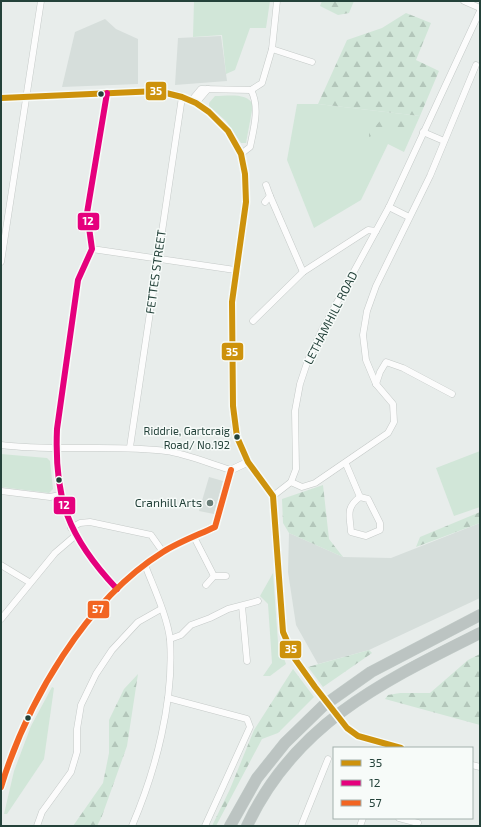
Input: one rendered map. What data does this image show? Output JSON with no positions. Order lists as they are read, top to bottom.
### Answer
{
  "streets": {
    "street": ["FETTES STREET", "LETHAMHILL ROAD"]
  },
  "places": ["Riddrie, Gartcraig Road/ No.192", "Cranhill Arts"],
  "lines": ["transit line 35", "transit line 12", "transit line 57"],
  "legend": ["35", "12", "57"]
}
